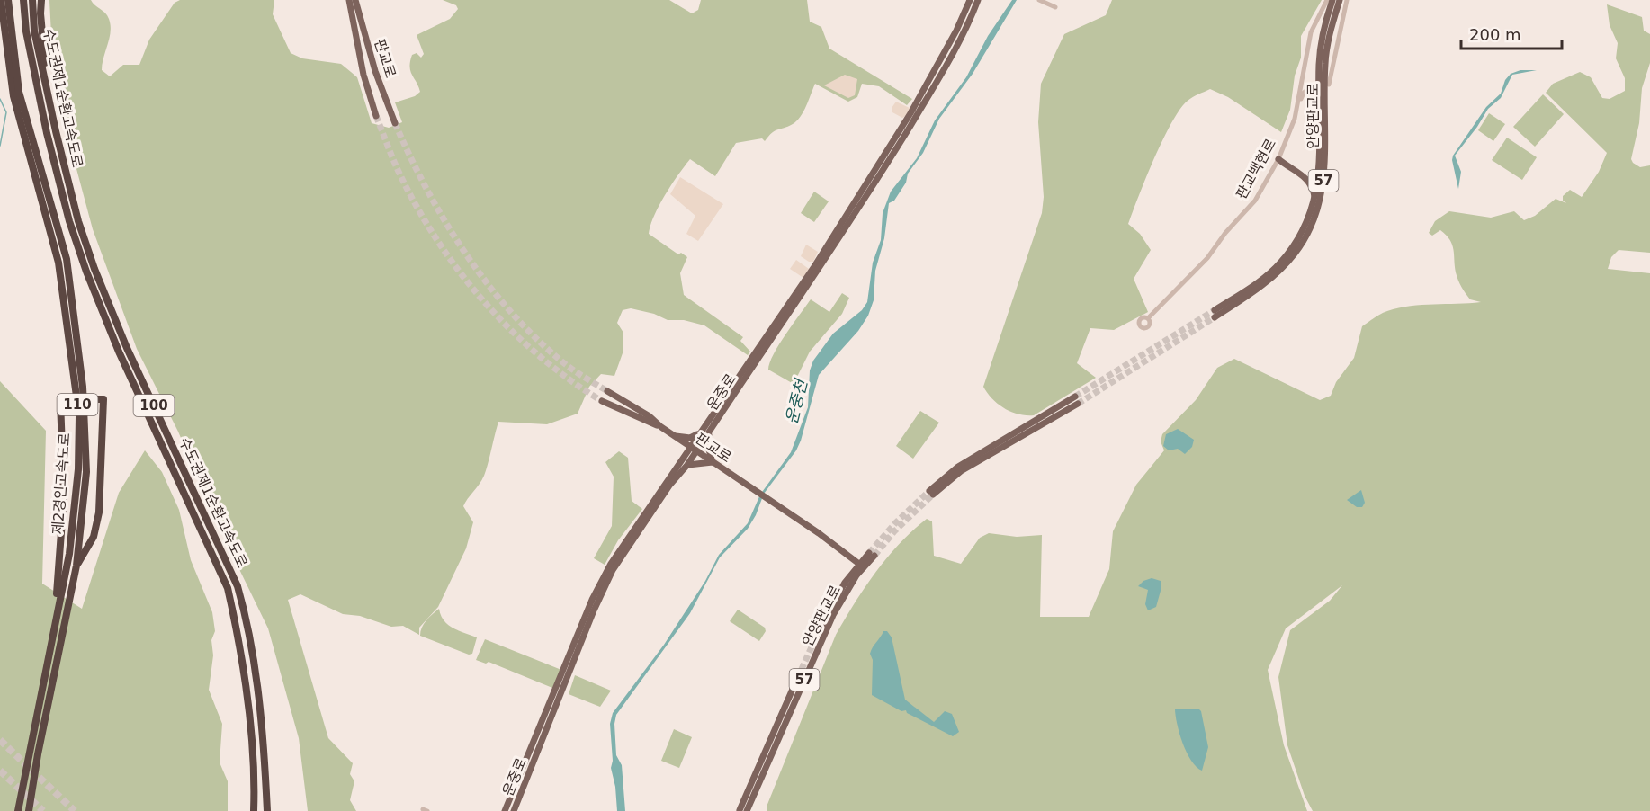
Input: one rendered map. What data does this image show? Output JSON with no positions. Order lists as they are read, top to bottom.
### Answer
{
  "streets": {
    "highway": [
      "수도권제1순환고속도로",
      "110",
      "100",
      "제2경인고속도로"
    ],
    "main road": [
      "판교로",
      "안양판교로",
      "57",
      "운중로"
    ],
    "street": ["판교백현로"]
  },
  "crossings": [
    ["판교로", "안양판교로"],
    ["판교로", "운중로"]
  ],
  "water": ["운중천"],
  "scale_bar": "200 m"
}
